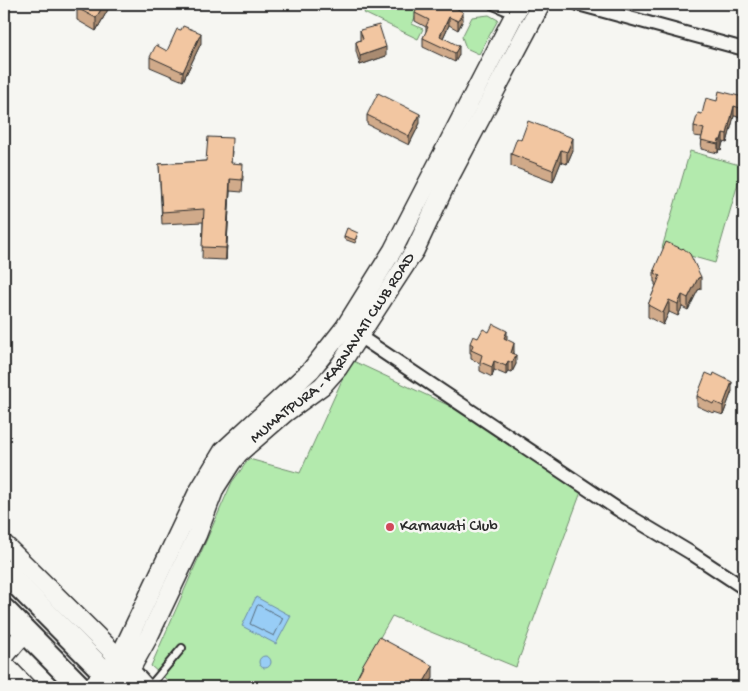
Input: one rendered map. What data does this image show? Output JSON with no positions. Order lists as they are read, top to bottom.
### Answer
{
  "streets": {
    "street": ["MUMATPURA - KARNAVATI CLUB ROAD"]
  },
  "places": ["Karnavati Club"]
}
